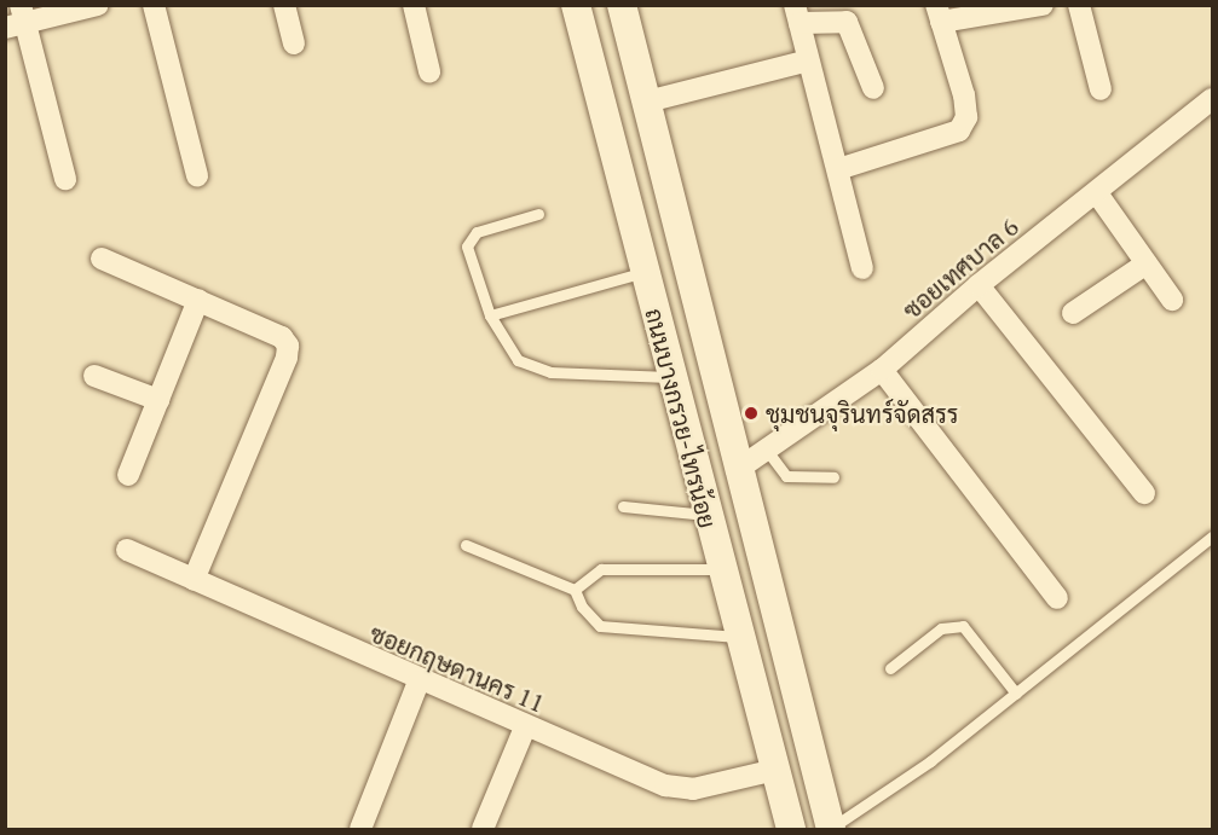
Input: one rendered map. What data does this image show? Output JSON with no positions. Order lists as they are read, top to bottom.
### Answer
{
  "streets": {
    "main road": ["ถนนบางกรวย-ไทรน้อย"],
    "street": ["ซอยเทศบาล 6", "ซอยกฤษดานคร 11"]
  },
  "crossings": [
    ["ซอยเทศบาล 6", "ถนนบางกรวย-ไทรน้อย"],
    ["ถนนบางกรวย-ไทรน้อย", "ซอยกฤษดานคร 11"]
  ],
  "places": ["ชุมชนจุรินทร์จัดสรร"]
}
